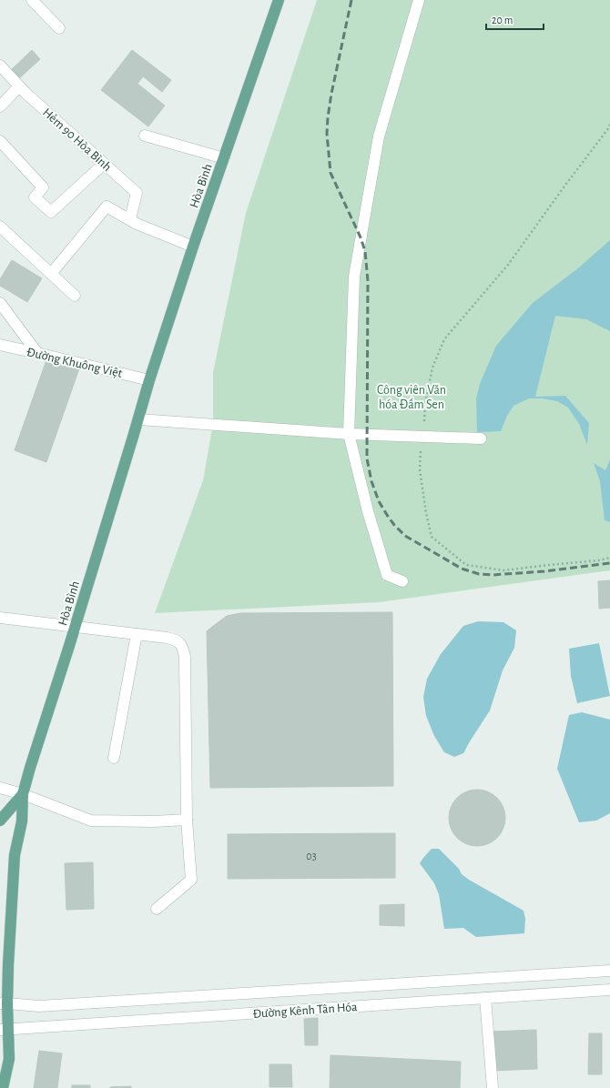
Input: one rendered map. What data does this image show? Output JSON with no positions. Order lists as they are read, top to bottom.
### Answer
{
  "streets": {
    "main road": ["Hòa Bình"],
    "street": ["Hẻm 90 Hòa Bình", "Đường Khuông Việt", "Đường Kênh Tân Hóa"]
  },
  "crossings": [
    ["Hòa Bình", "Đường Khuông Việt"],
    ["Hòa Bình", "Đường Kênh Tân Hóa"]
  ],
  "parks": ["Công viên Văn hóa Đầm Sen"],
  "house_numbers": ["03"],
  "scale_bar": "20 m"
}
